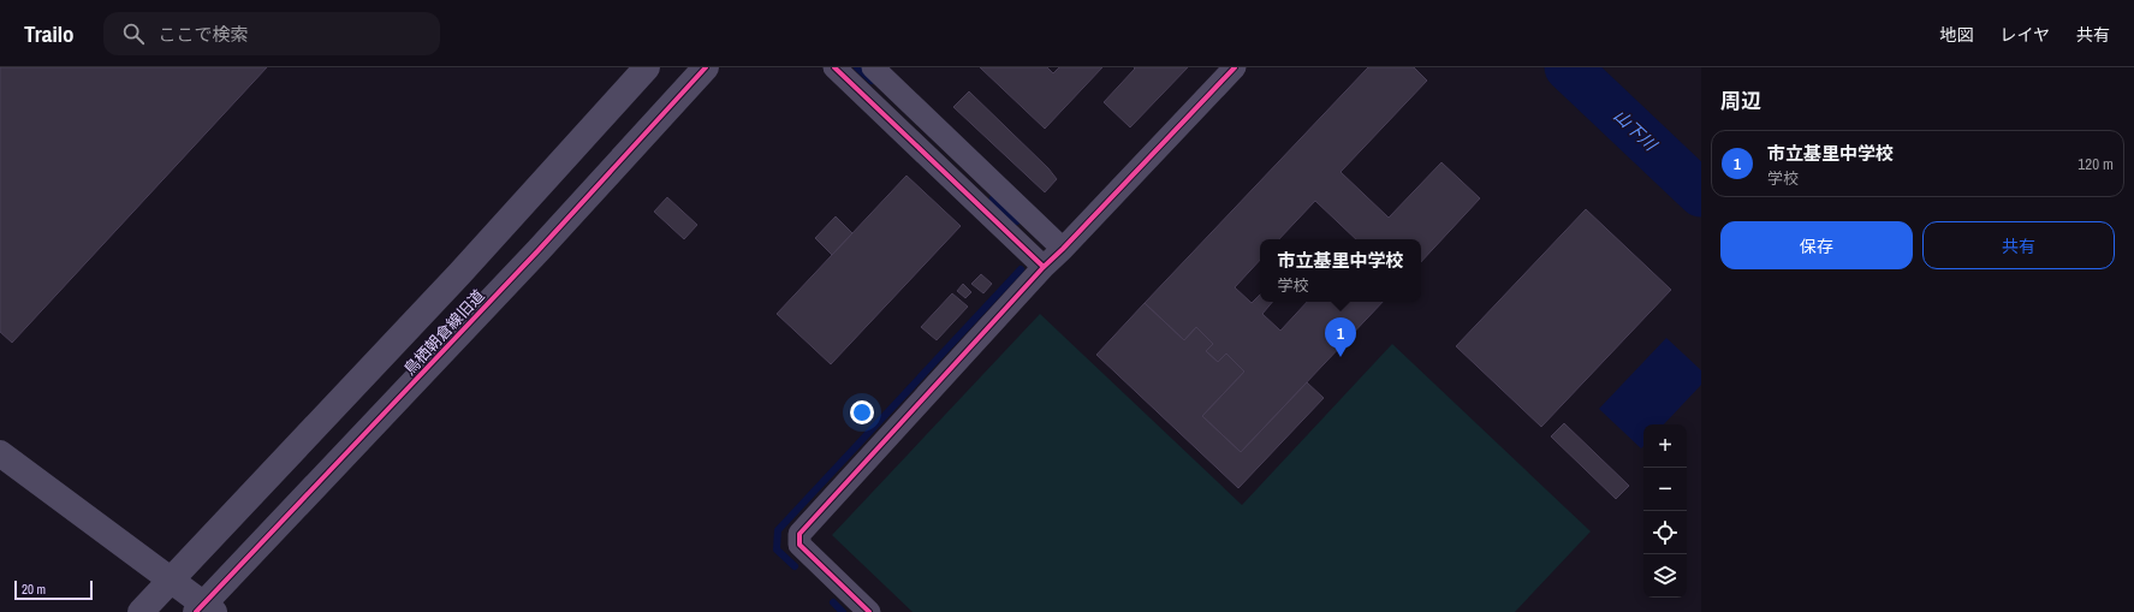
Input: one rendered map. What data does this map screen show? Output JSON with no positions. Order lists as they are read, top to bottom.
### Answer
{
  "streets": {
    "street": ["鳥栖朝倉線旧道"]
  },
  "water": ["山下川"],
  "scale_bar": "20 m",
  "page": {
    "header": "Trailo",
    "search": "ここで検索",
    "nav": ["地図", "レイヤ", "共有"],
    "heading": "周辺",
    "list": [
      {
        "mark": "1",
        "name": "市立基里中学校",
        "note": "学校",
        "value": "120 m"
      }
    ],
    "buttons": ["保存", "共有"],
    "popup": ["市立基里中学校", "学校"],
    "pins": "1",
    "map_buttons": ["+", "−"],
    "scale": "20 m"
  }
}
